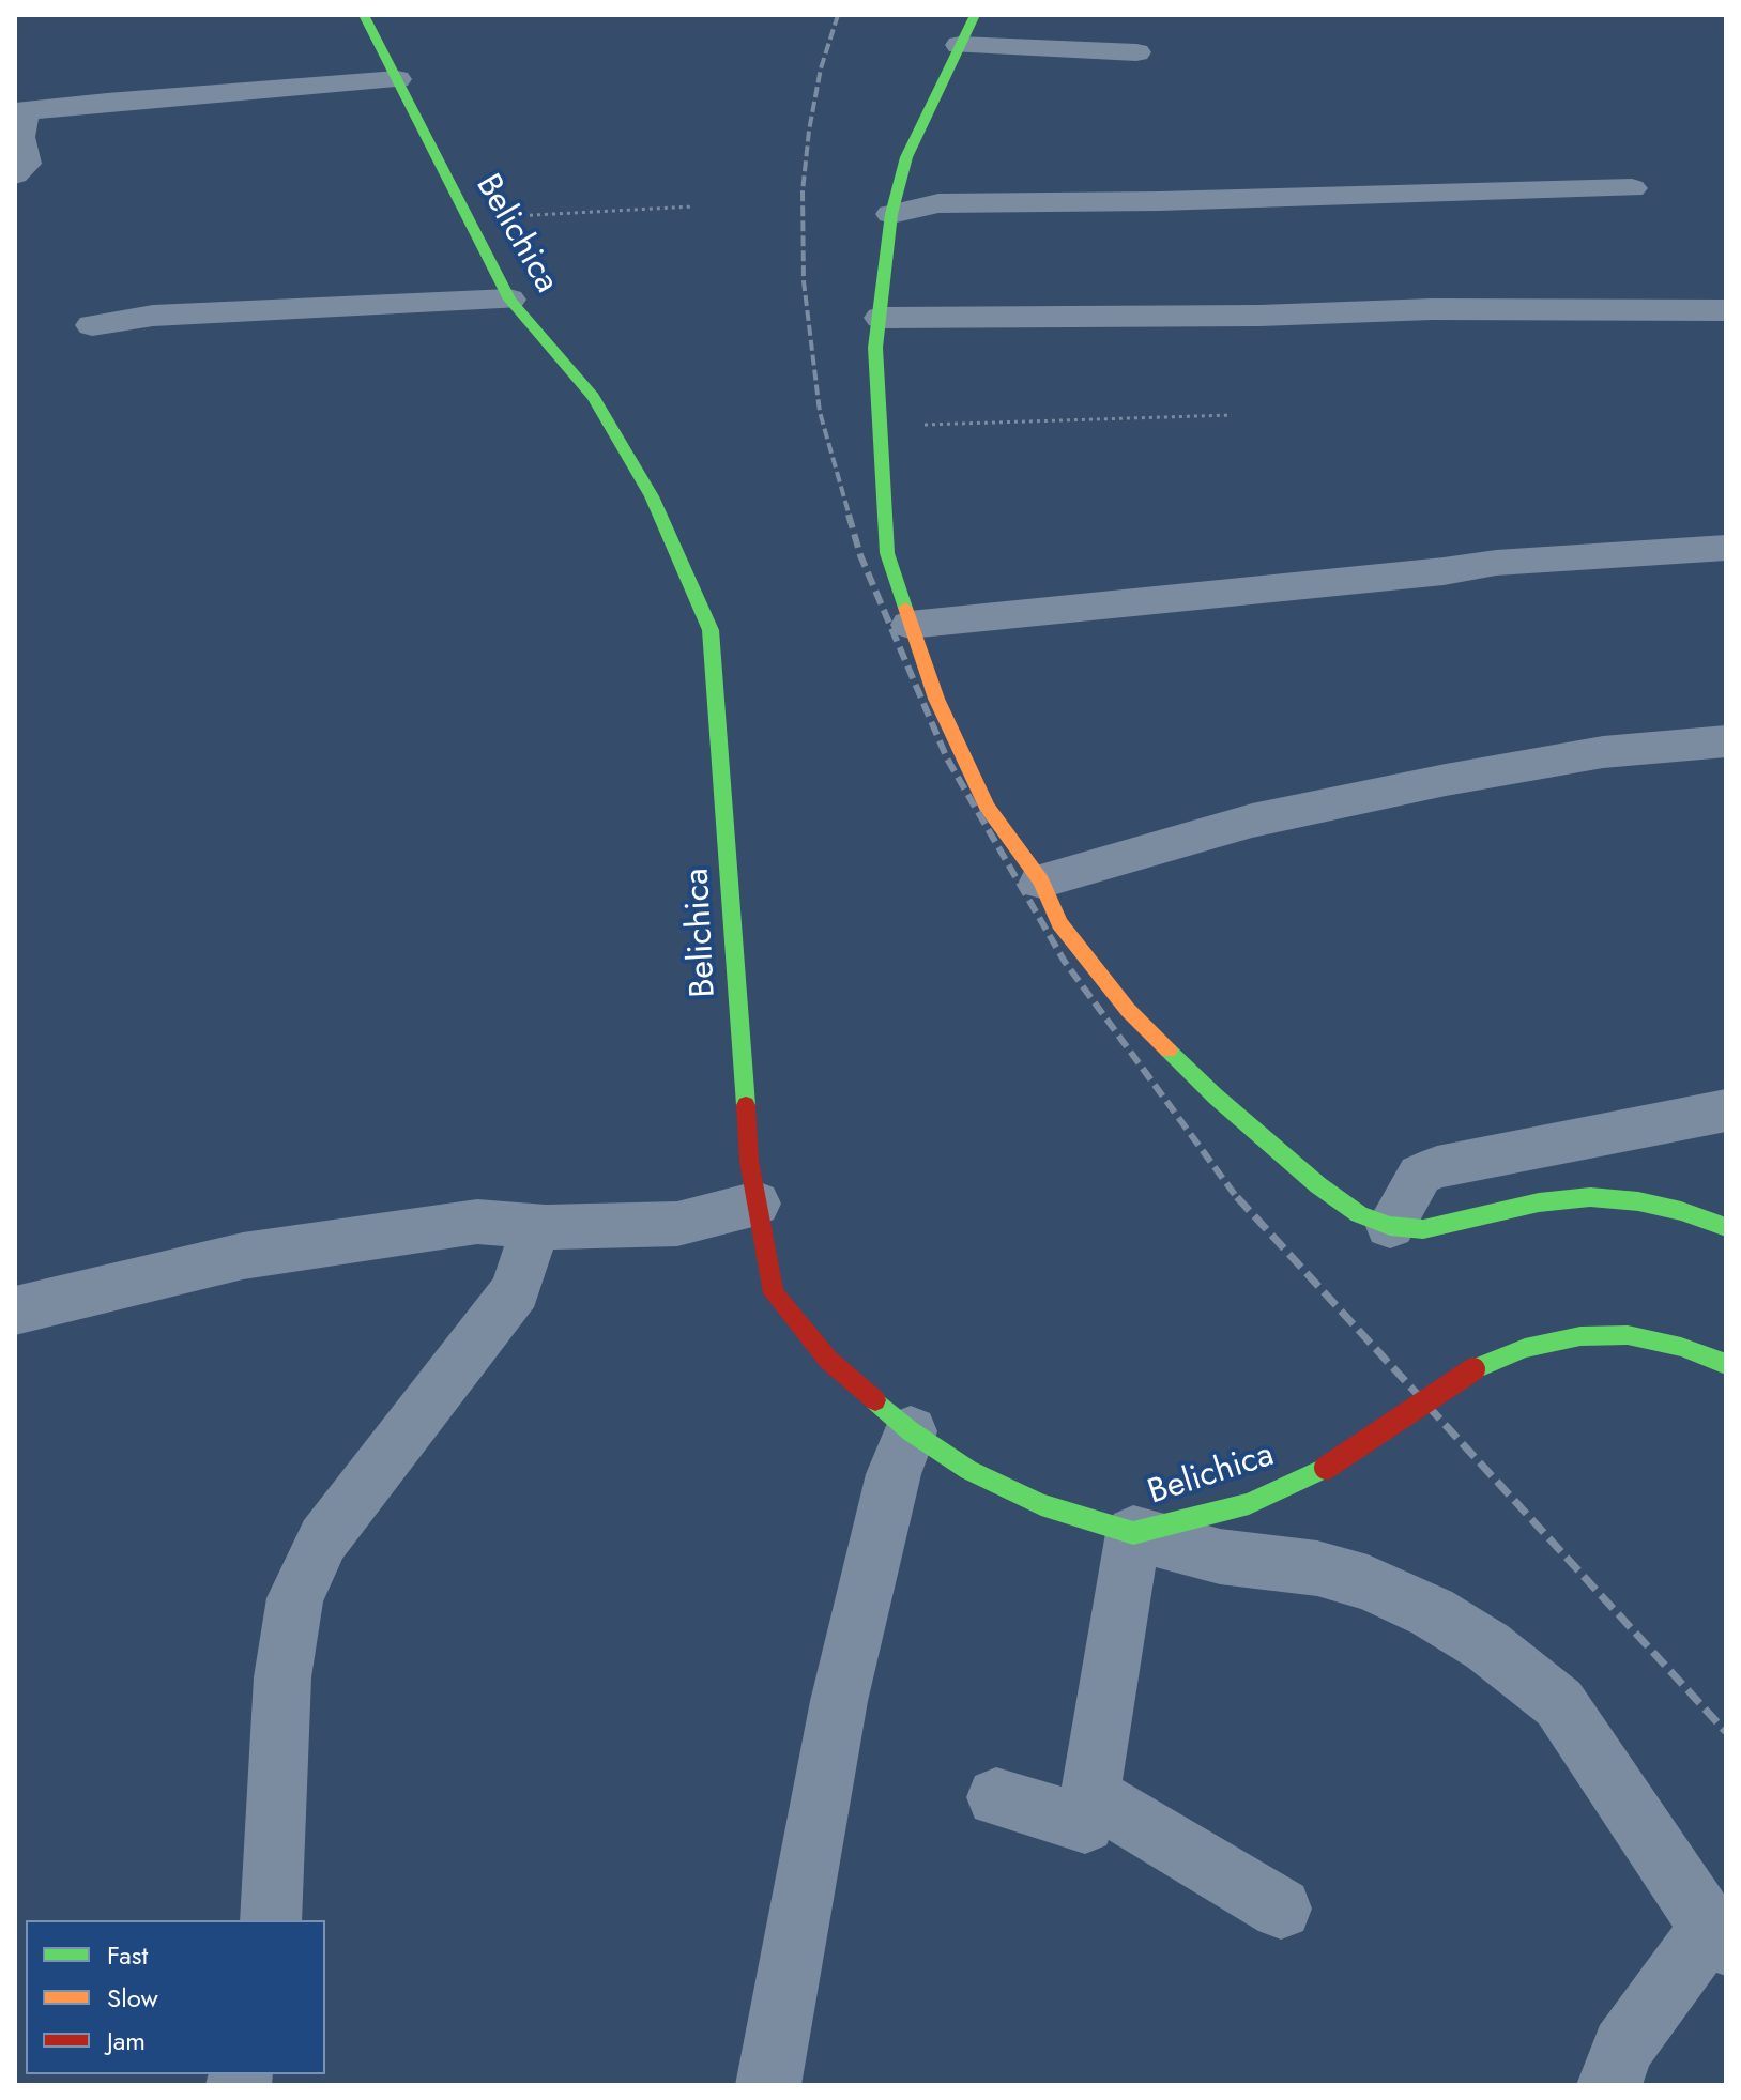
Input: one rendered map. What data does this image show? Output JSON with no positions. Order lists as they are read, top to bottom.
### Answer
{
  "streets": {
    "main road": ["Belichica"]
  },
  "legend": ["Fast", "Slow", "Jam"]
}
